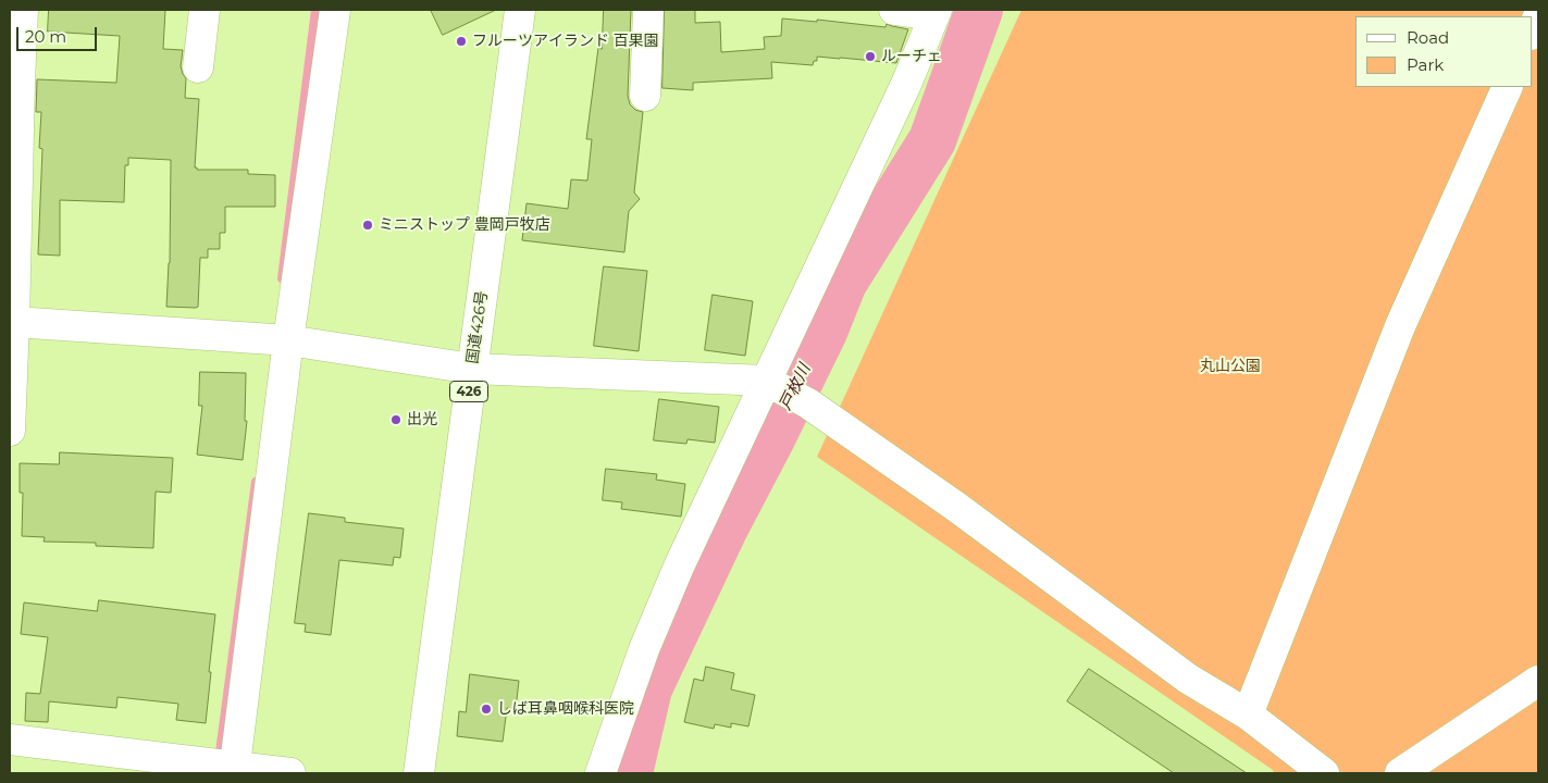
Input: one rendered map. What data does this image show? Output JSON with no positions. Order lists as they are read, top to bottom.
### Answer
{
  "streets": {
    "main road": ["国道426号", "426"]
  },
  "water": ["戸枚川"],
  "parks": ["丸山公園"],
  "places": [
    "フルーツアイランド 百果園",
    "ルーチェ",
    "ミニストップ 豊岡戸牧店",
    "出光",
    "しば耳鼻咽喉科医院"
  ],
  "legend": ["Road", "Park"],
  "scale_bar": "20 m"
}
